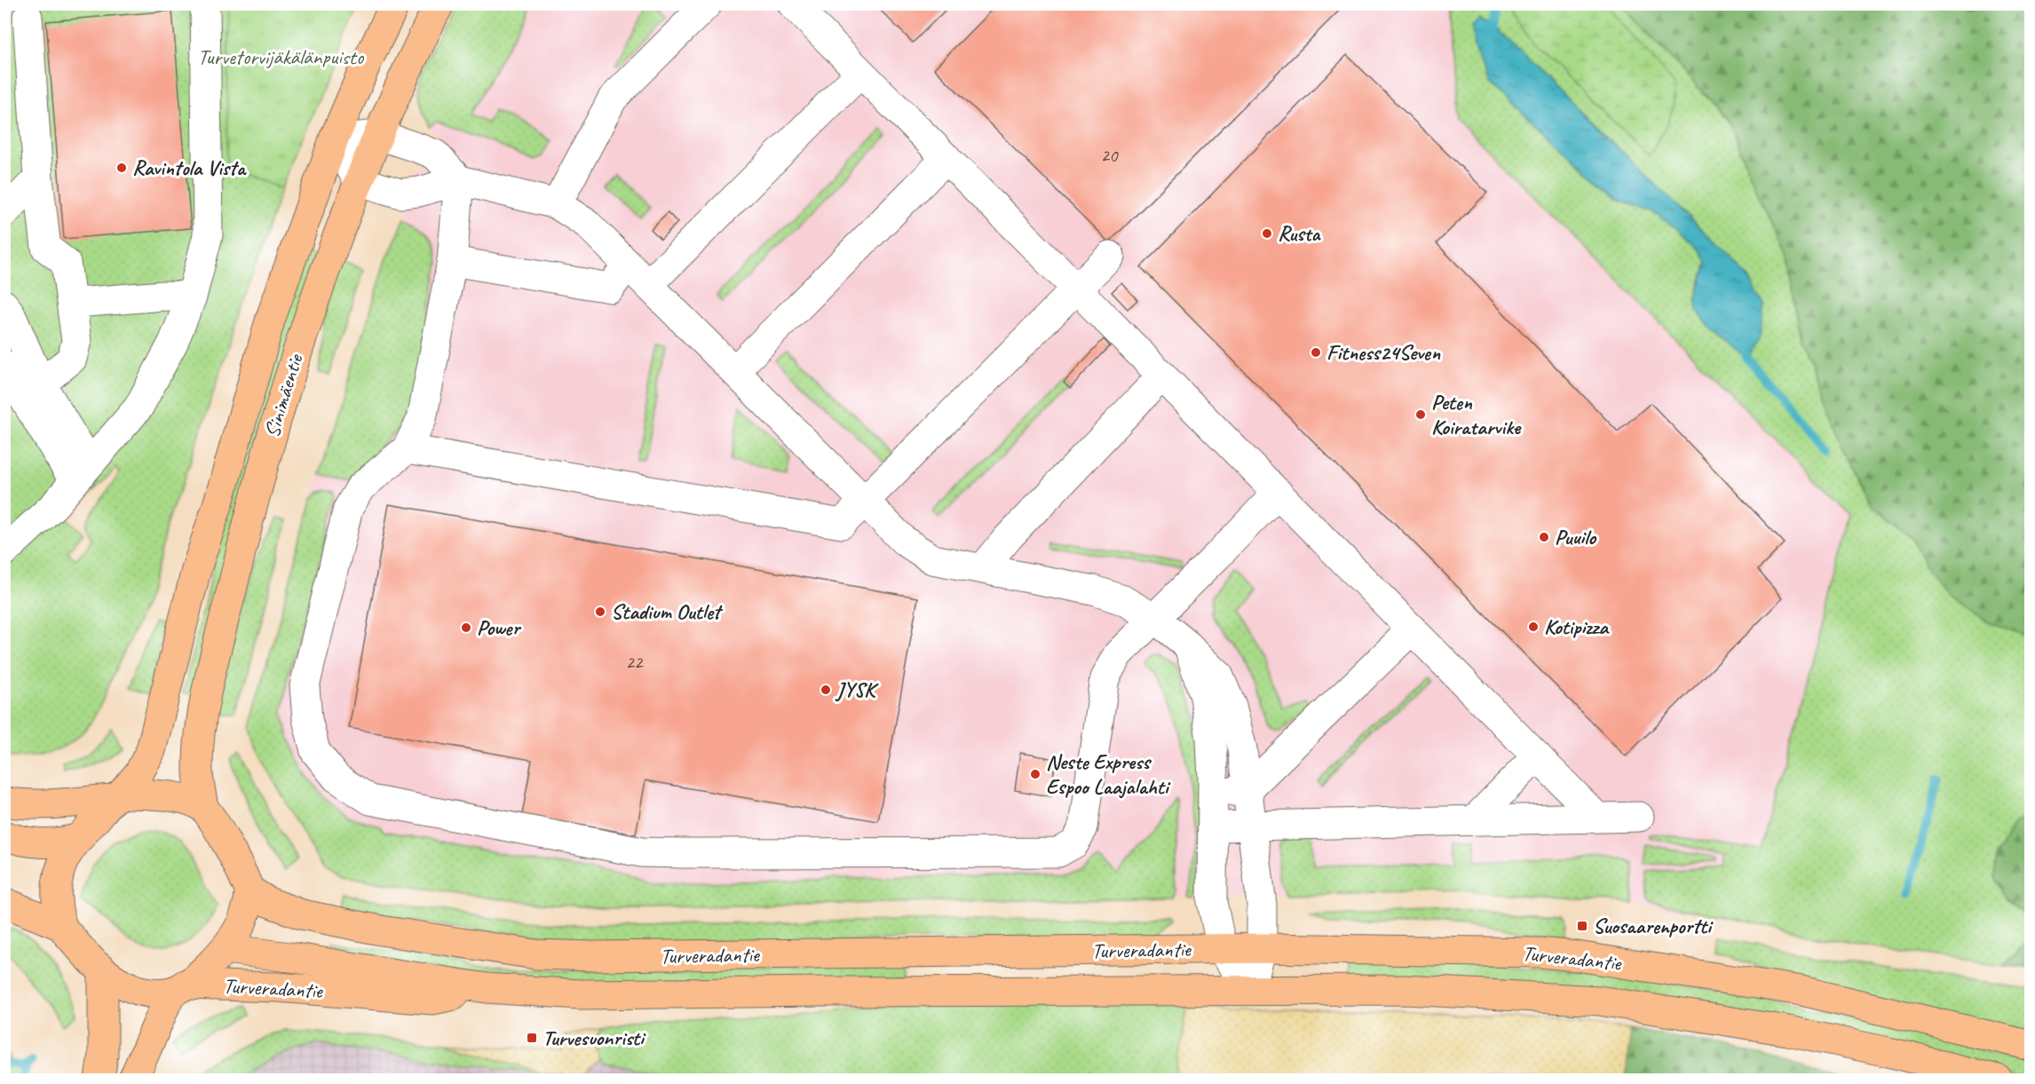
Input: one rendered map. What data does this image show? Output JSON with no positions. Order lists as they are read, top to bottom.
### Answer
{
  "streets": {
    "main road": ["Sinimäentie", "Turveradantie"]
  },
  "parks": ["Turvetorvijäkälänpuisto"],
  "places": {
    "other": [
      "Ravintola Vista",
      "Rusta",
      "Fitness24Seven",
      "Peten Koiratarvike",
      "Puuilo",
      "Stadium Outlet",
      "Kotipizza",
      "Power",
      "JYSK",
      "Neste Express Espoo Laajalahti"
    ],
    "transit": ["Suosaarenportti", "Turvesuonristi"]
  },
  "house_numbers": ["20", "22"]
}
